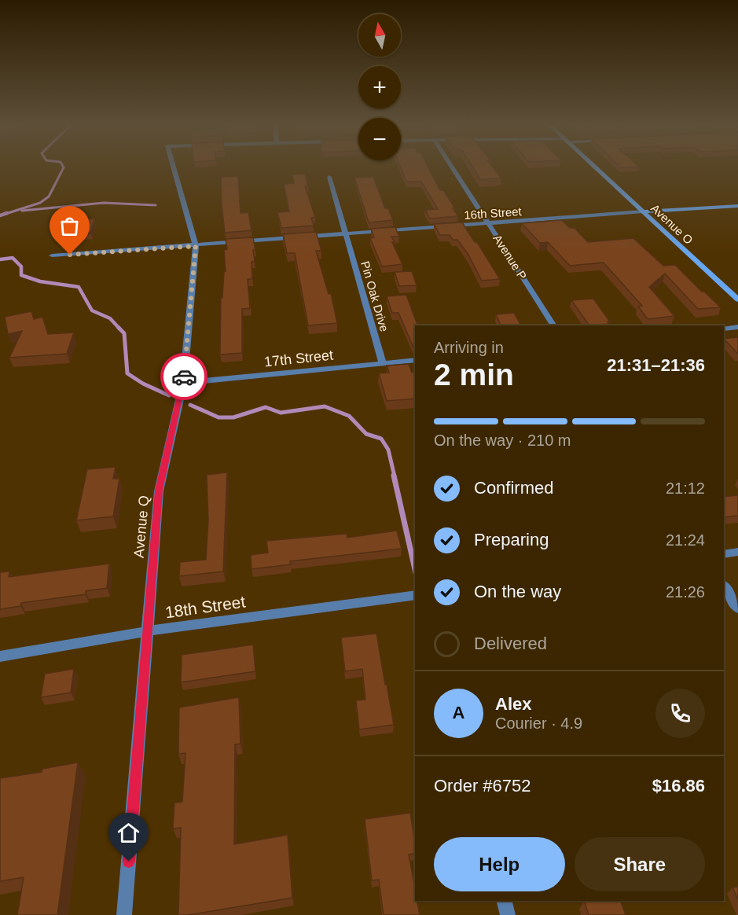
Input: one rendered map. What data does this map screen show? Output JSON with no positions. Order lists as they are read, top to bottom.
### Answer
{
  "streets": {
    "street": [
      "16th Street",
      "Avenue O",
      "Avenue P",
      "Pin Oak Drive",
      "17th Street",
      "Avenue Q",
      "18th Street"
    ]
  },
  "crossings": [
    ["16th Street", "Avenue O"],
    ["16th Street", "Avenue P"],
    ["16th Street", "Pin Oak Drive"],
    ["16th Street", "Avenue Q"],
    ["Pin Oak Drive", "17th Street"],
    ["17th Street", "Avenue Q"],
    ["Avenue Q", "18th Street"]
  ],
  "north": "top",
  "page": {
    "map_buttons": ["+", "−"],
    "heading": ["2 min", "Arriving in", "21:31–21:36"],
    "panel": [
      "Alex",
      "Courier · 4.9",
      "Order #6752",
      "$16.86"
    ],
    "bar": "On the way · 210 m",
    "list": [
      ["Confirmed", "21:12"],
      ["Preparing", "21:24"],
      ["On the way", "21:26"],
      "Delivered"
    ],
    "round": "A",
    "buttons": ["Help", "Share"]
  }
}
